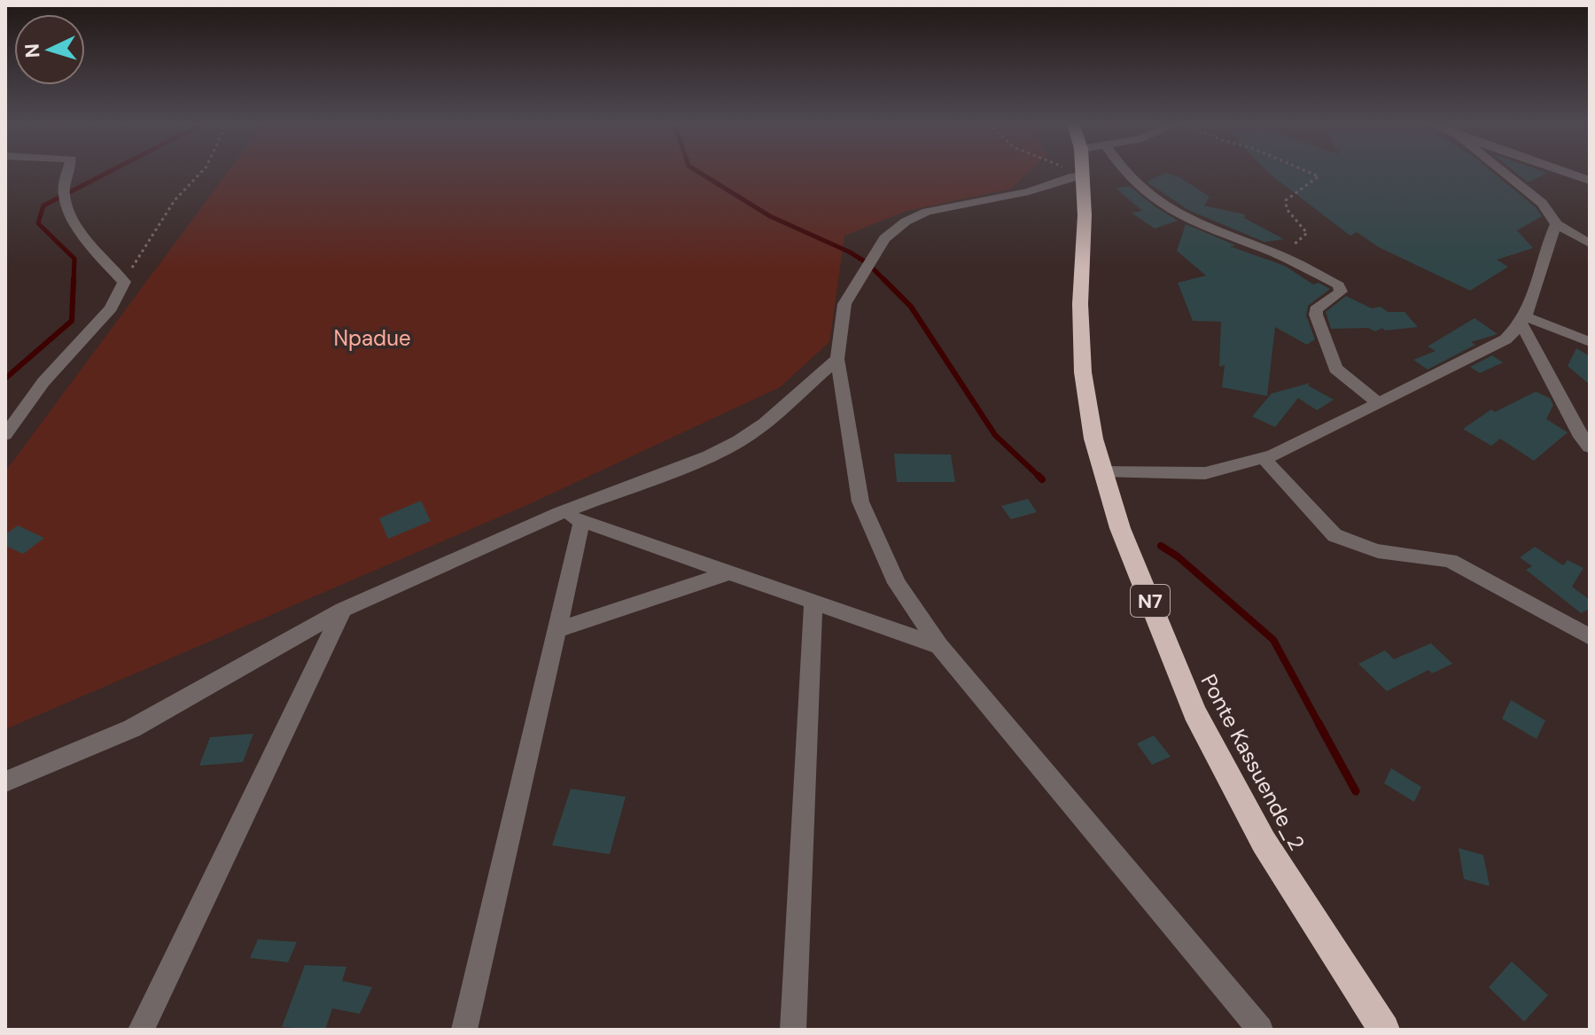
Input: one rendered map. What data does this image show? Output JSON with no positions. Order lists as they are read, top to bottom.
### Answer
{
  "streets": {
    "highway": ["N7", "Ponte Kassuende_2"]
  },
  "parks": ["Npadue"],
  "north": "left"
}
